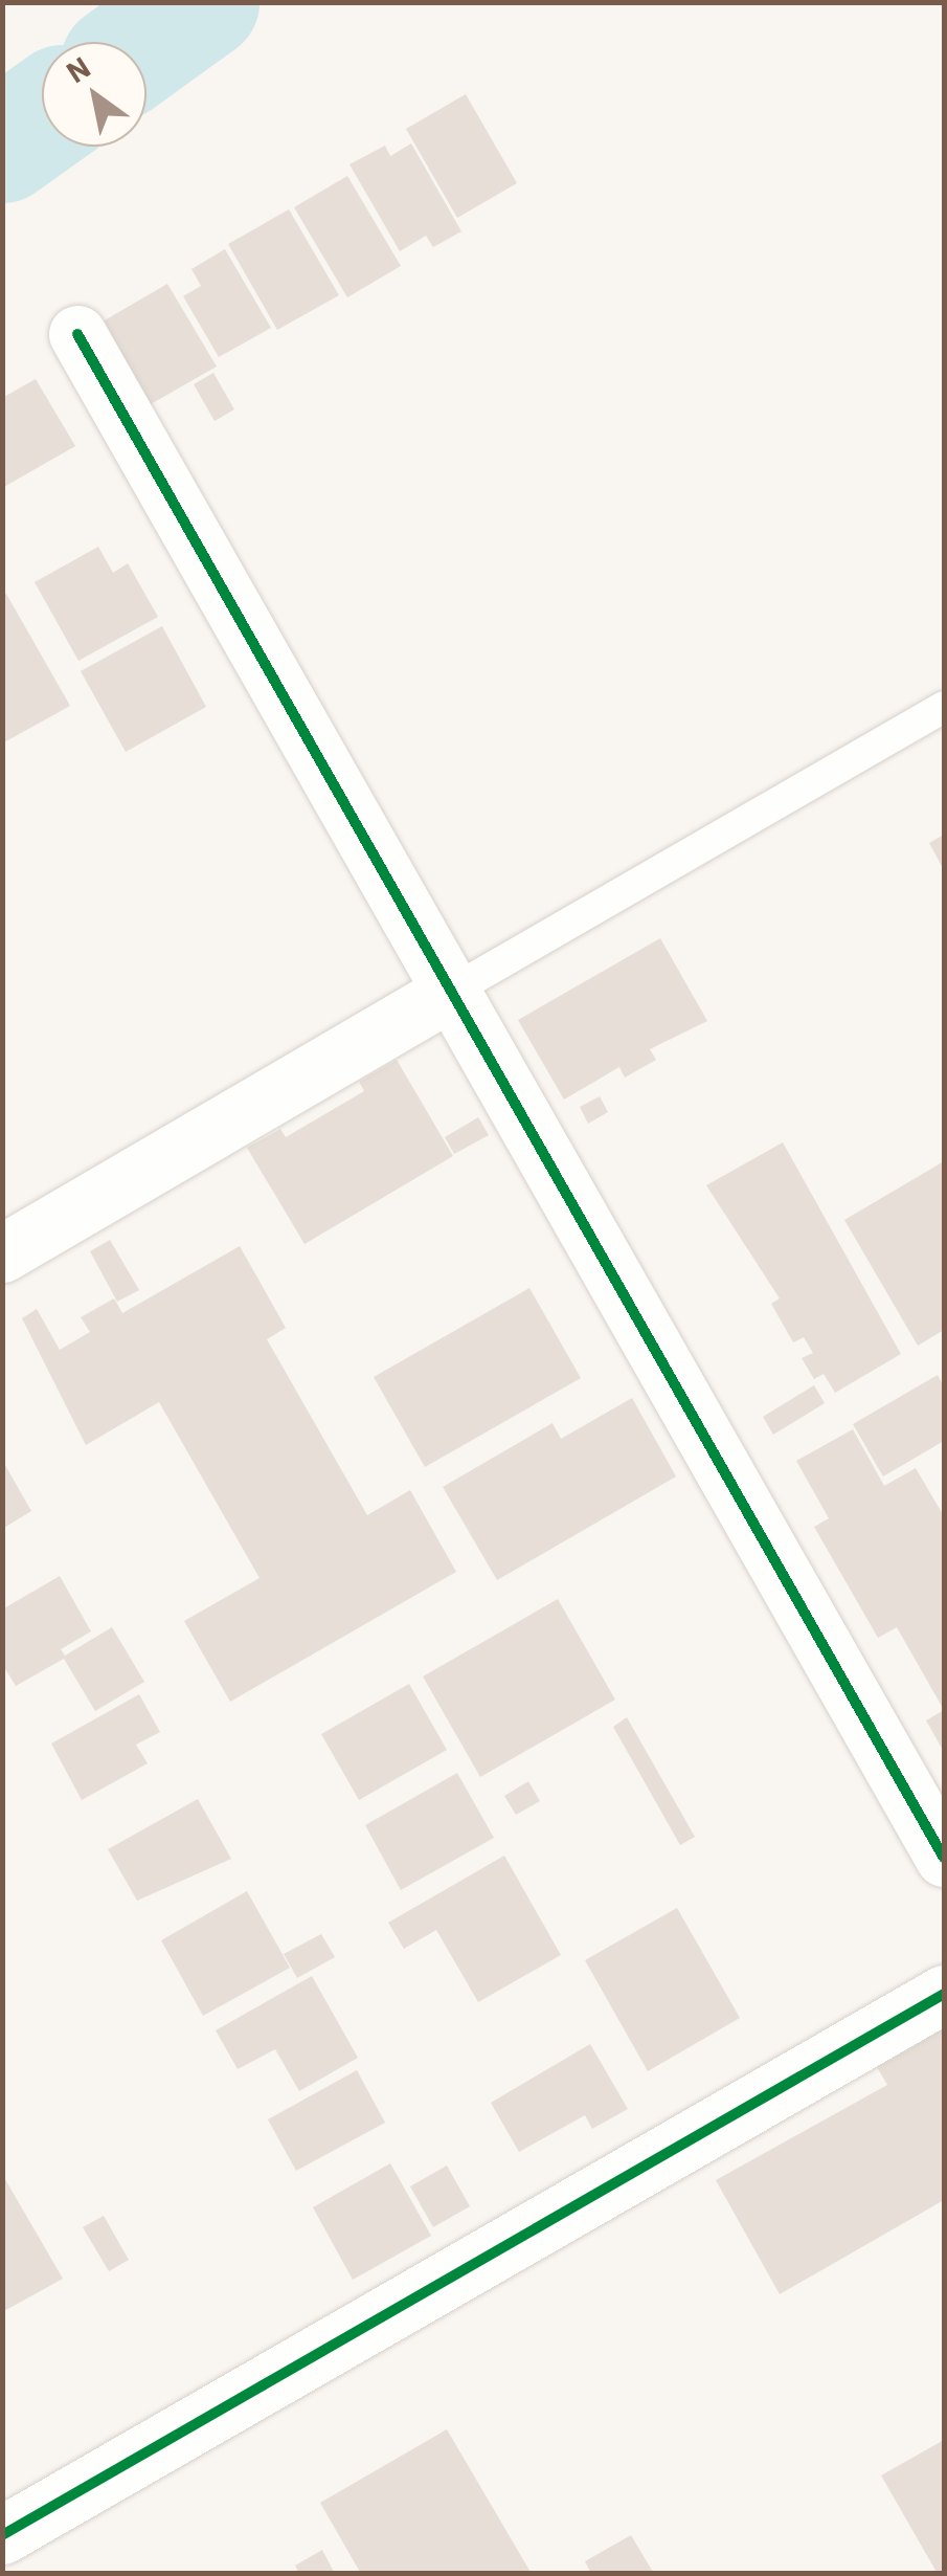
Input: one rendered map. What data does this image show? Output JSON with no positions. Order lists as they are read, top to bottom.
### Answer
{
  "north": "top left"
}
